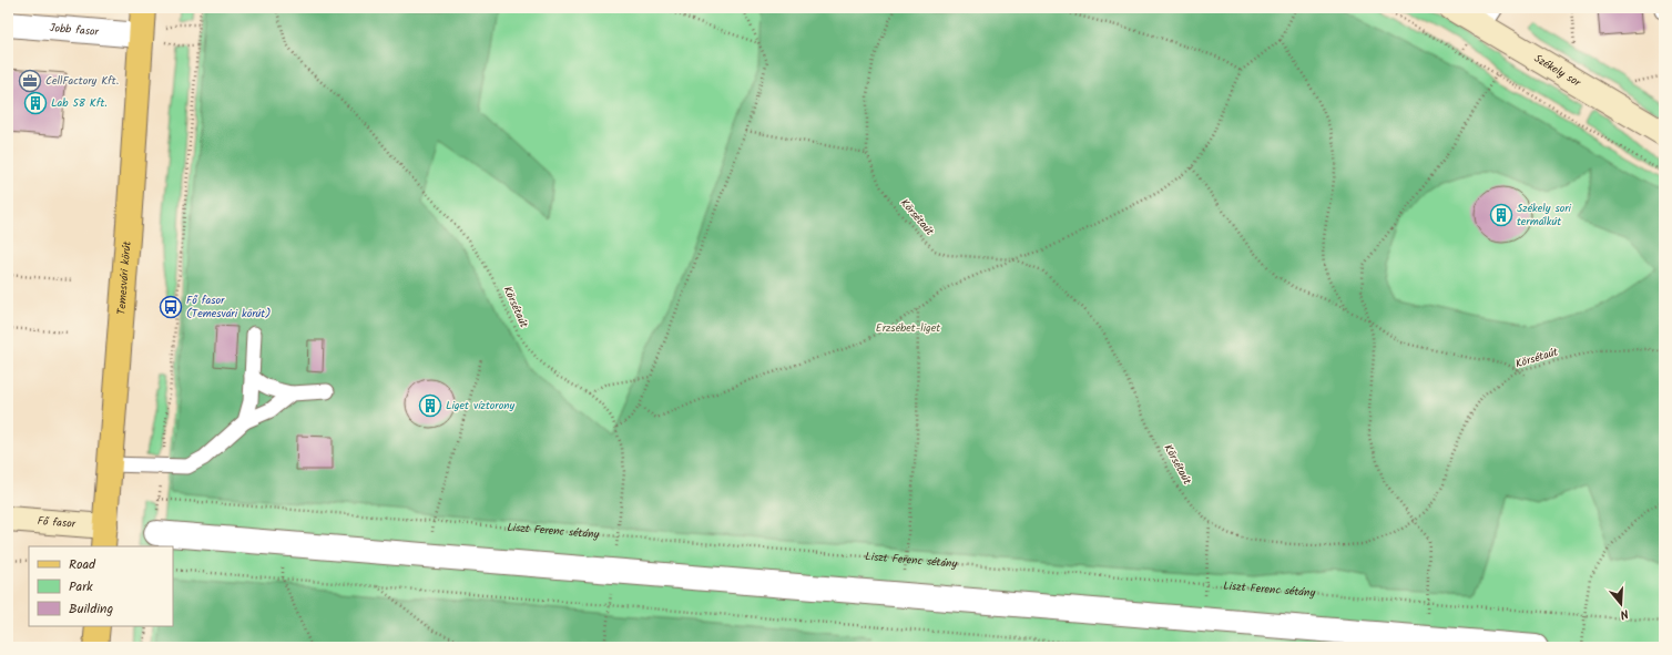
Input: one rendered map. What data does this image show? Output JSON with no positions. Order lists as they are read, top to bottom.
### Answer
{
  "streets": {
    "main road": ["Temesvári körút"],
    "street": ["Jobb fasor", "Székely sor", "Fő fasor"],
    "path": ["Körsétaút", "Liszt Ferenc sétány"]
  },
  "crossings": [
    ["Jobb fasor", "Temesvári körút"],
    ["Körsétaút", "Liszt Ferenc sétány"],
    ["Temesvári körút", "Fő fasor"]
  ],
  "parks": ["Erzsébet-liget"],
  "places": {
    "office": ["CellFactory Kft."],
    "building": ["Lab 58 Kft.", "Székely sori termálkút", "Liget víztorony"],
    "bus stop": ["Fő fasor (Temesvári körút)"]
  },
  "legend": ["Road", "Park", "Building"],
  "north": "bottom"
}
